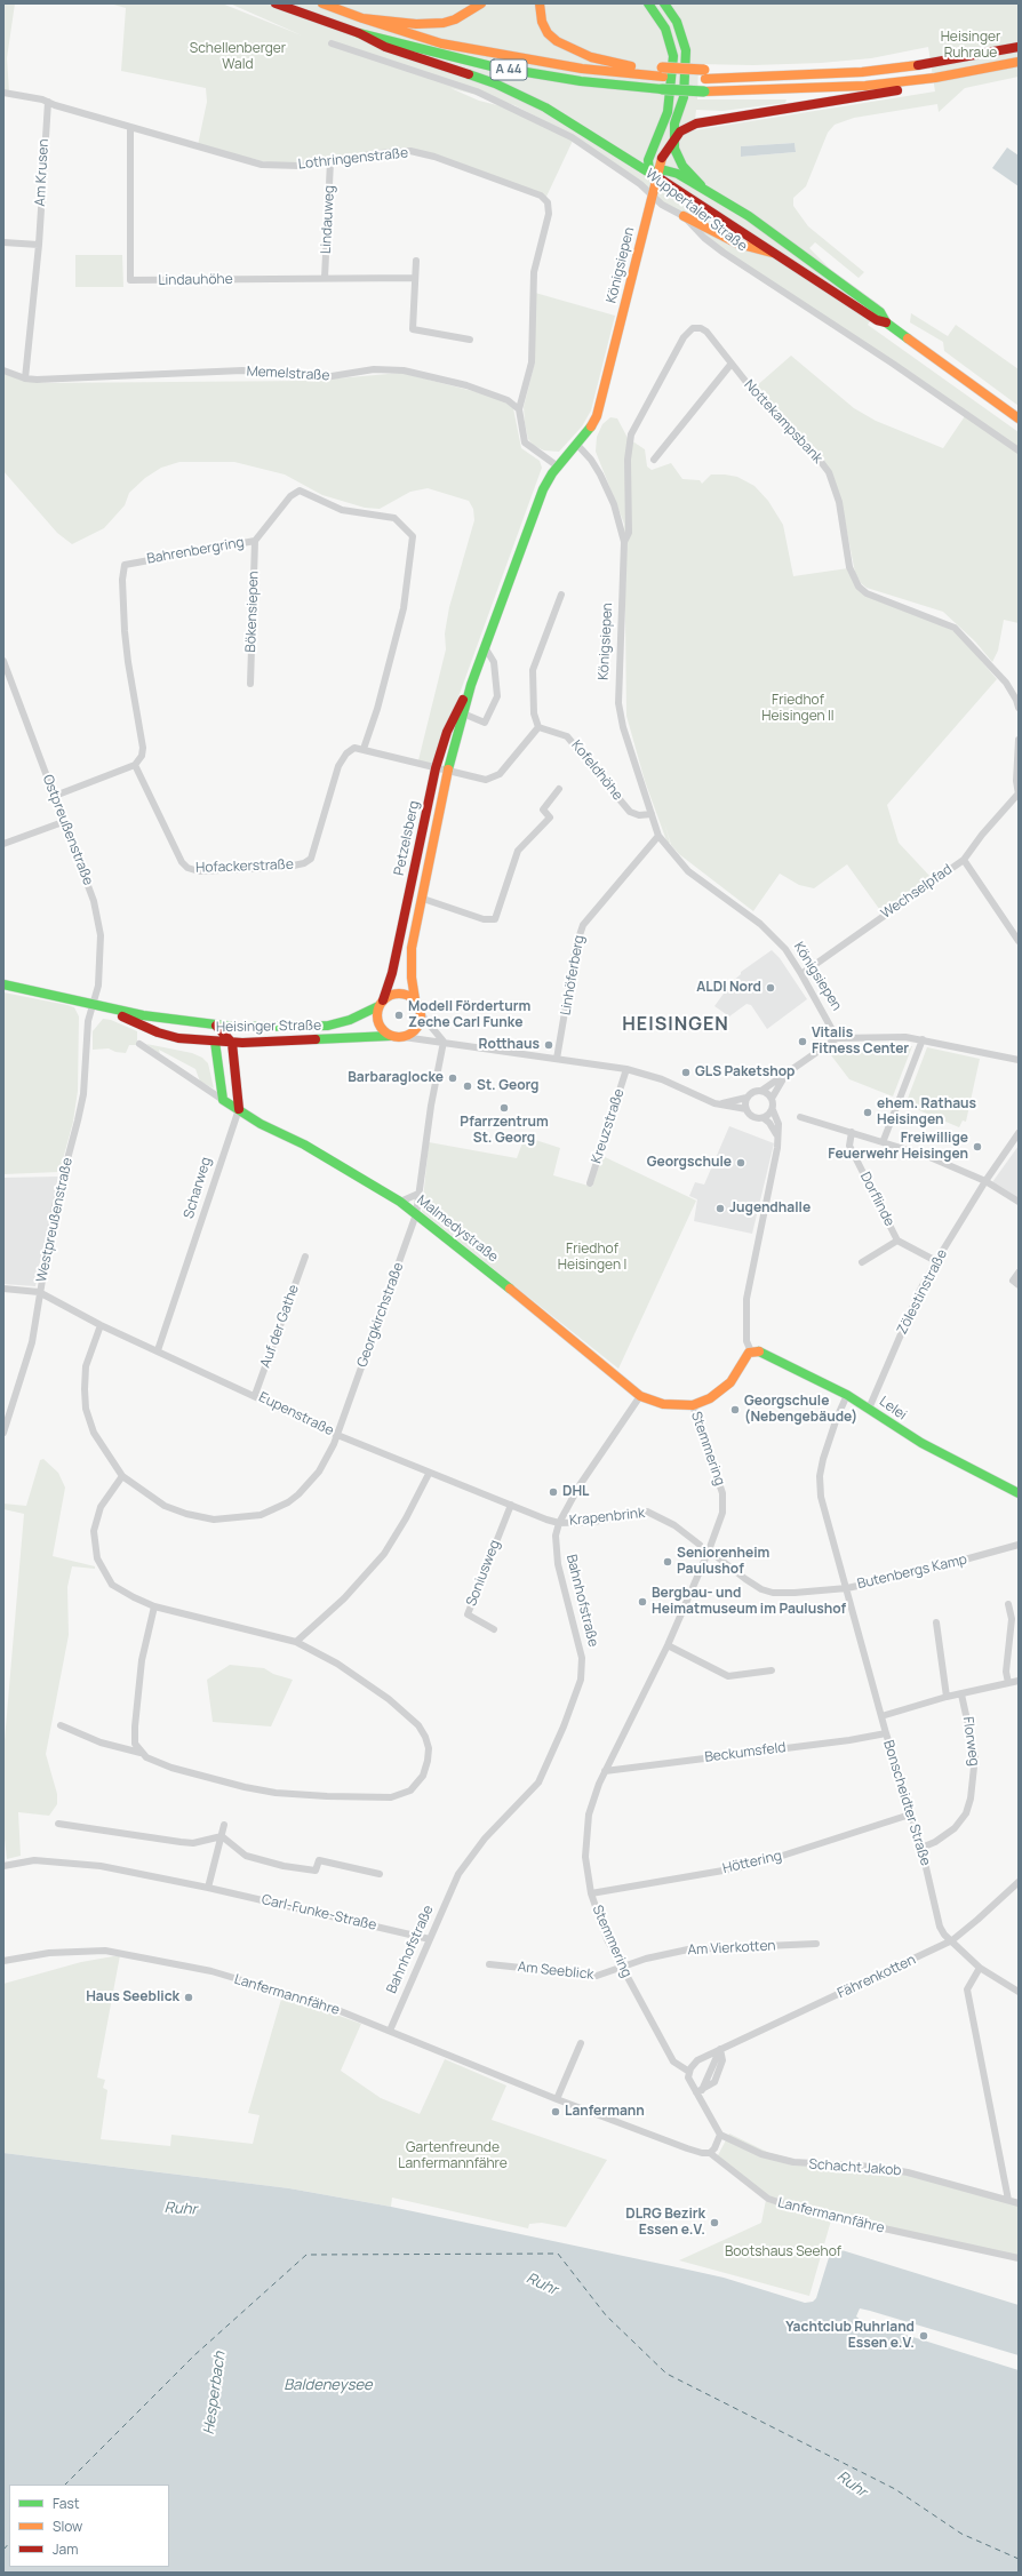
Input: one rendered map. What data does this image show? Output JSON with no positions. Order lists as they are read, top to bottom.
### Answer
{
  "streets": {
    "main road": [
      "A 44",
      "Wuppertaler Straße",
      "Königsiepen",
      "Petzelsberg",
      "Heisinger Straße",
      "Scharweg",
      "Malmedystraße",
      "Lelei"
    ],
    "street": [
      "Lothringenstraße",
      "Am Krusen",
      "Lindauweg",
      "Lindauhöhe",
      "Memelstraße",
      "Nottekampsbank",
      "Bahrenbergring",
      "Bökensiepen",
      "Kofeldhöhe",
      "Ostpreußenstraße",
      "Hofackerstraße",
      "Wechselpfad",
      "Linhöferberg",
      "Kreuzstraße",
      "Dorflinde",
      "Westpreußenstraße",
      "Zölestinstraße",
      "Georgkirchstraße",
      "Auf der Gathe",
      "Eupenstraße",
      "Stemmering",
      "Krapenbrink",
      "Butenbergs Kamp",
      "Soniusweg",
      "Bahnhofstraße",
      "Florweg",
      "Beckumsfeld",
      "Bonscheidter Straße",
      "Höttering",
      "Carl-Funke-Straße",
      "Am Vierkotten",
      "Am Seeblick",
      "Fährenkotten",
      "Lanfermannfähre",
      "Schacht Jakob"
    ]
  },
  "crossings": [
    ["Lothringenstraße", "Am Krusen"],
    ["Lothringenstraße", "Lindauweg"],
    ["Lothringenstraße", "Lindauhöhe"],
    ["Lothringenstraße", "Memelstraße"],
    ["Am Krusen", "Memelstraße"],
    ["Wuppertaler Straße", "Königsiepen"],
    ["Lindauweg", "Lindauhöhe"],
    ["Königsiepen", "Nottekampsbank"],
    ["Königsiepen", "Kofeldhöhe"],
    ["Königsiepen", "Petzelsberg"],
    ["Königsiepen", "Wechselpfad"],
    ["Königsiepen", "Linhöferberg"],
    ["Bahrenbergring", "Bökensiepen"],
    ["Bahrenbergring", "Hofackerstraße"],
    ["Ostpreußenstraße", "Heisinger Straße"],
    ["Ostpreußenstraße", "Westpreußenstraße"],
    ["Petzelsberg", "Heisinger Straße"],
    ["Heisinger Straße", "Scharweg"],
    ["Heisinger Straße", "Westpreußenstraße"],
    ["Scharweg", "Malmedystraße"],
    ["Scharweg", "Eupenstraße"],
    ["Dorflinde", "Zölestinstraße"],
    ["Westpreußenstraße", "Eupenstraße"],
    ["Malmedystraße", "Georgkirchstraße"],
    ["Malmedystraße", "Bahnhofstraße"],
    ["Zölestinstraße", "Lelei"],
    ["Georgkirchstraße", "Eupenstraße"],
    ["Auf der Gathe", "Eupenstraße"],
    ["Lelei", "Bonscheidter Straße"],
    ["Eupenstraße", "Krapenbrink"],
    ["Eupenstraße", "Soniusweg"],
    ["Eupenstraße", "Bahnhofstraße"],
    ["Stemmering", "Butenbergs Kamp"],
    ["Stemmering", "Beckumsfeld"],
    ["Stemmering", "Höttering"],
    ["Stemmering", "Am Vierkotten"],
    ["Stemmering", "Am Seeblick"],
    ["Stemmering", "Fährenkotten"],
    ["Krapenbrink", "Bahnhofstraße"],
    ["Butenbergs Kamp", "Bonscheidter Straße"],
    ["Bahnhofstraße", "Carl-Funke-Straße"],
    ["Bahnhofstraße", "Lanfermannfähre"],
    ["Florweg", "Bonscheidter Straße"],
    ["Beckumsfeld", "Bonscheidter Straße"],
    ["Bonscheidter Straße", "Höttering"],
    ["Bonscheidter Straße", "Fährenkotten"],
    ["Am Vierkotten", "Am Seeblick"]
  ],
  "districts": ["HEISINGEN"],
  "water": ["Ruhr", "Baldeneysee", "Hesperbach"],
  "parks": [
    "Heisinger Ruhraue",
    "Schellenberger Wald",
    "Friedhof Heisingen II",
    "Friedhof Heisingen I",
    "Gartenfreunde Lanfermannfähre",
    "Bootshaus Seehof"
  ],
  "places": [
    "ALDI Nord",
    "Modell Förderturm Zeche Carl Funke",
    "Vitalis Fitness Center",
    "Rotthaus",
    "GLS Paketshop",
    "Barbaraglocke",
    "St. Georg",
    "Pfarrzentrum St. Georg",
    "ehem. Rathaus Heisingen",
    "Freiwillige Feuerwehr Heisingen",
    "Georgschule",
    "Jugendhalle",
    "Georgschule (Nebengebäude)",
    "DHL",
    "Seniorenheim Paulushof",
    "Bergbau- und Heimatmuseum im Paulushof",
    "Haus Seeblick",
    "Lanfermann",
    "DLRG Bezirk Essen e.V.",
    "Yachtclub Ruhrland Essen e.V."
  ],
  "legend": ["Fast", "Slow", "Jam"]
}
